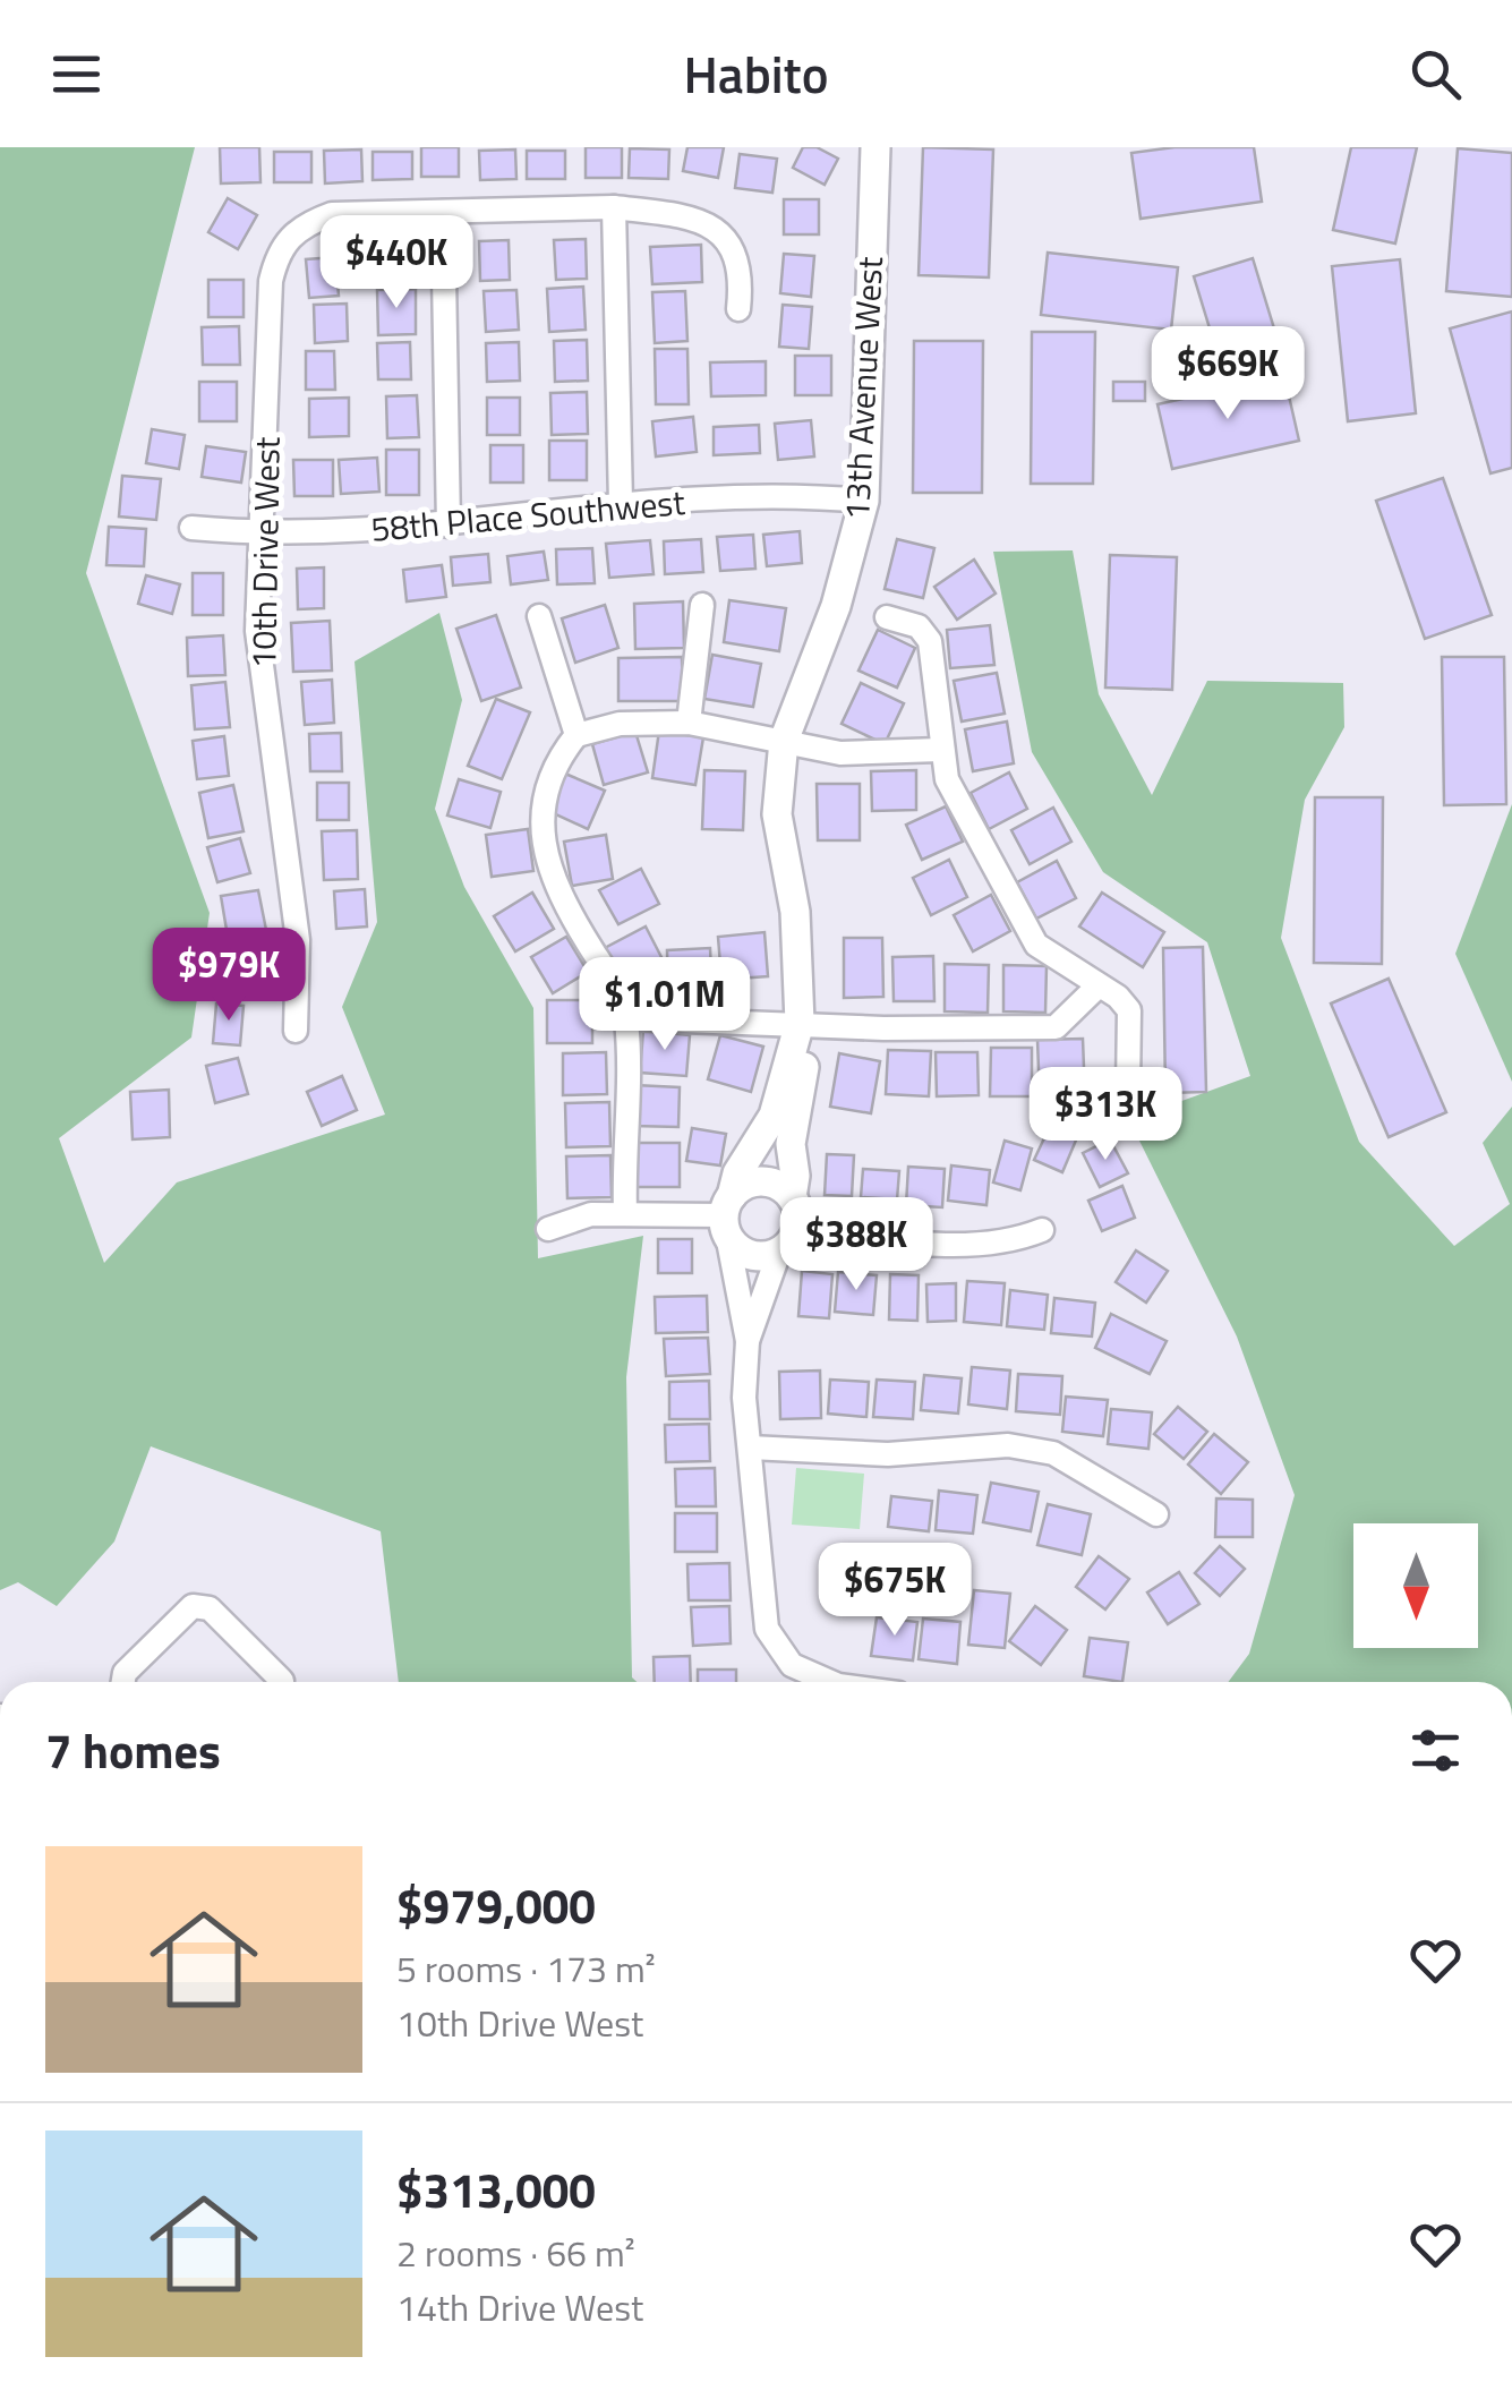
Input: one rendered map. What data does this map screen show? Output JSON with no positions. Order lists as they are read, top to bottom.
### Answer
{
  "streets": {
    "street": ["13th Avenue West", "58th Place Southwest", "10th Drive West"]
  },
  "crossings": [
    ["13th Avenue West", "58th Place Southwest"],
    ["58th Place Southwest", "10th Drive West"]
  ],
  "north": "bottom",
  "page": {
    "header": "Habito",
    "price": [
      "$440K",
      "$669K",
      "$979K",
      "$1.01M",
      "$313K",
      "$388K",
      "$675K"
    ],
    "heading": "7 homes",
    "list": [
      {
        "name": "$979,000",
        "note": "5 rooms · 173 m² · 10th Drive West"
      },
      {
        "name": "$313,000",
        "note": "2 rooms · 66 m² · 14th Drive West"
      }
    ]
  }
}
